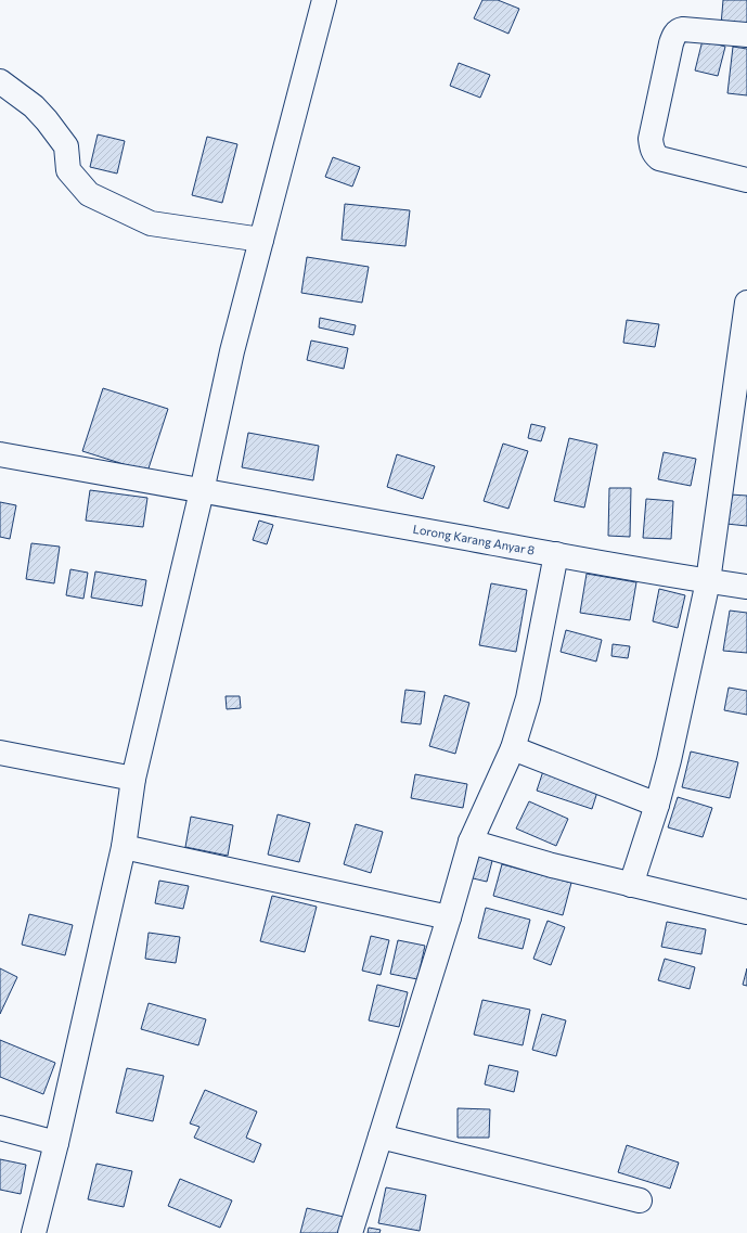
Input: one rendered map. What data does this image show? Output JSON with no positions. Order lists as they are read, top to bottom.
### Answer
{
  "streets": {
    "street": ["Lorong Karang Anyar 8"]
  }
}
